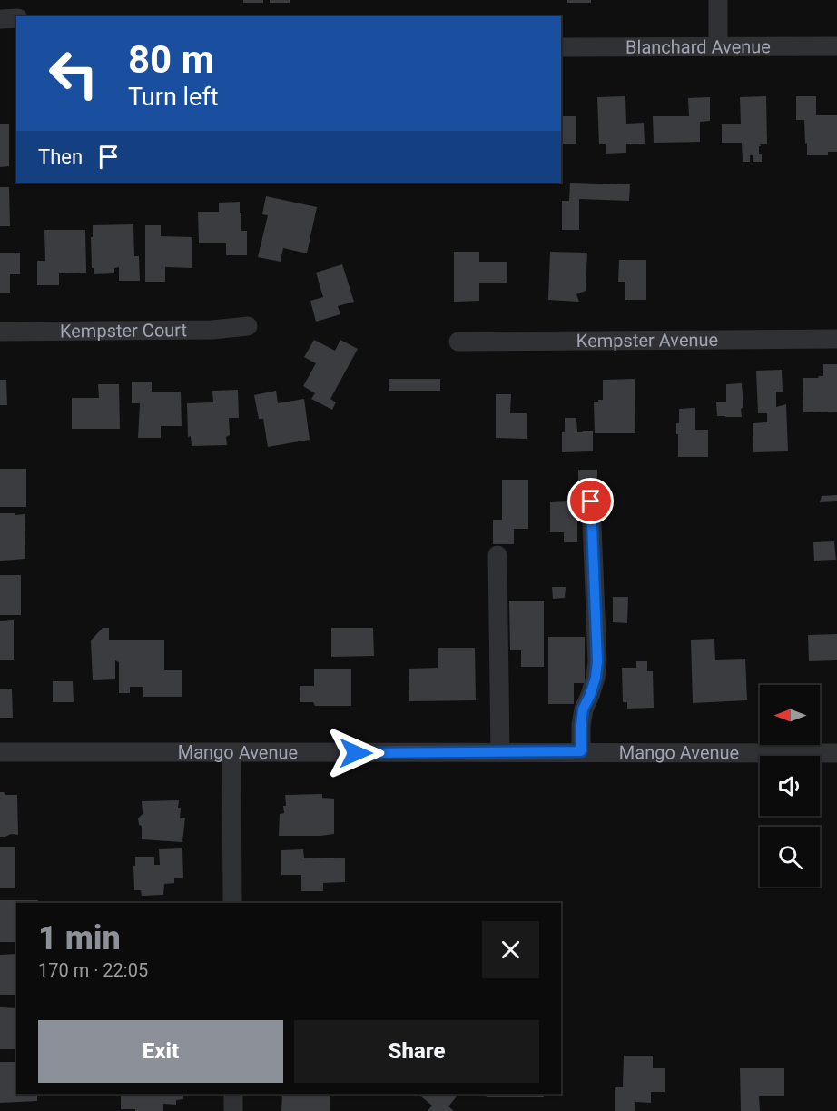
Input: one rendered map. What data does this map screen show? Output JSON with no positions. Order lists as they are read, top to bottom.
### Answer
{
  "streets": {
    "street": [
      "Blanchard Avenue",
      "Kempster Court",
      "Kempster Avenue",
      "Mango Avenue"
    ]
  },
  "north": "left",
  "page": {
    "turn": ["80 m", "Turn left"],
    "then": "Then",
    "heading": ["1 min", "170 m · 22:05"],
    "buttons": ["Exit", "Share"]
  }
}
